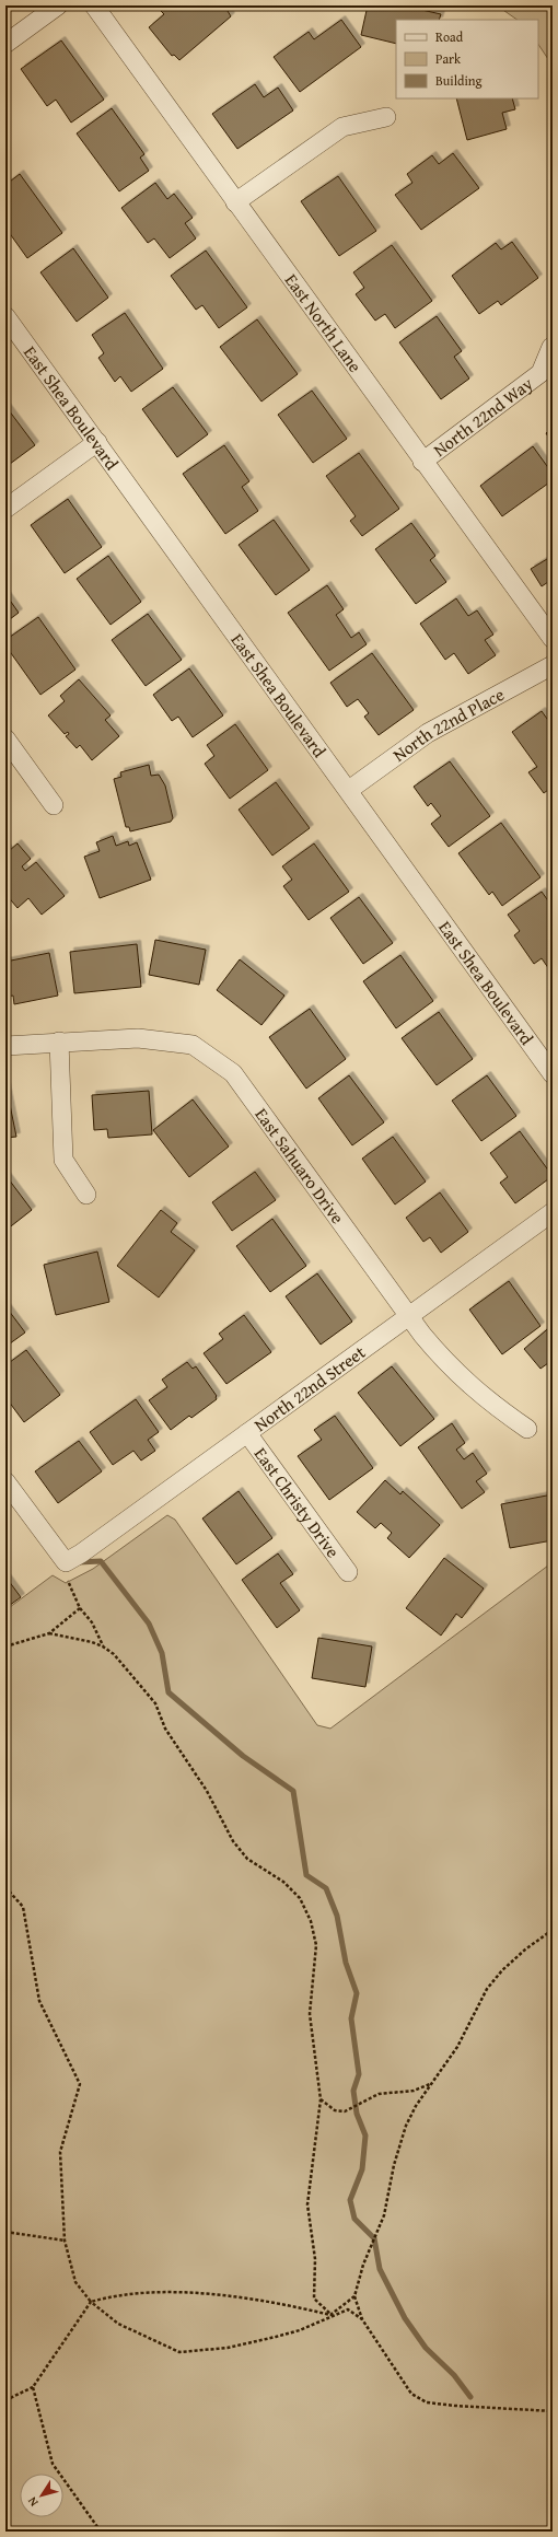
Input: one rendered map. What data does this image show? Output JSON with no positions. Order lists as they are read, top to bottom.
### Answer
{
  "streets": {
    "street": [
      "East North Lane",
      "East Shea Boulevard",
      "North 22nd Way",
      "North 22nd Place",
      "East Sahuaro Drive",
      "North 22nd Street",
      "East Christy Drive"
    ]
  },
  "crossings": [
    ["East North Lane", "North 22nd Way"],
    ["East Shea Boulevard", "North 22nd Place"],
    ["East Sahuaro Drive", "North 22nd Street"],
    ["North 22nd Street", "East Christy Drive"]
  ],
  "legend": ["Road", "Park", "Building"],
  "north": "bottom left"
}
